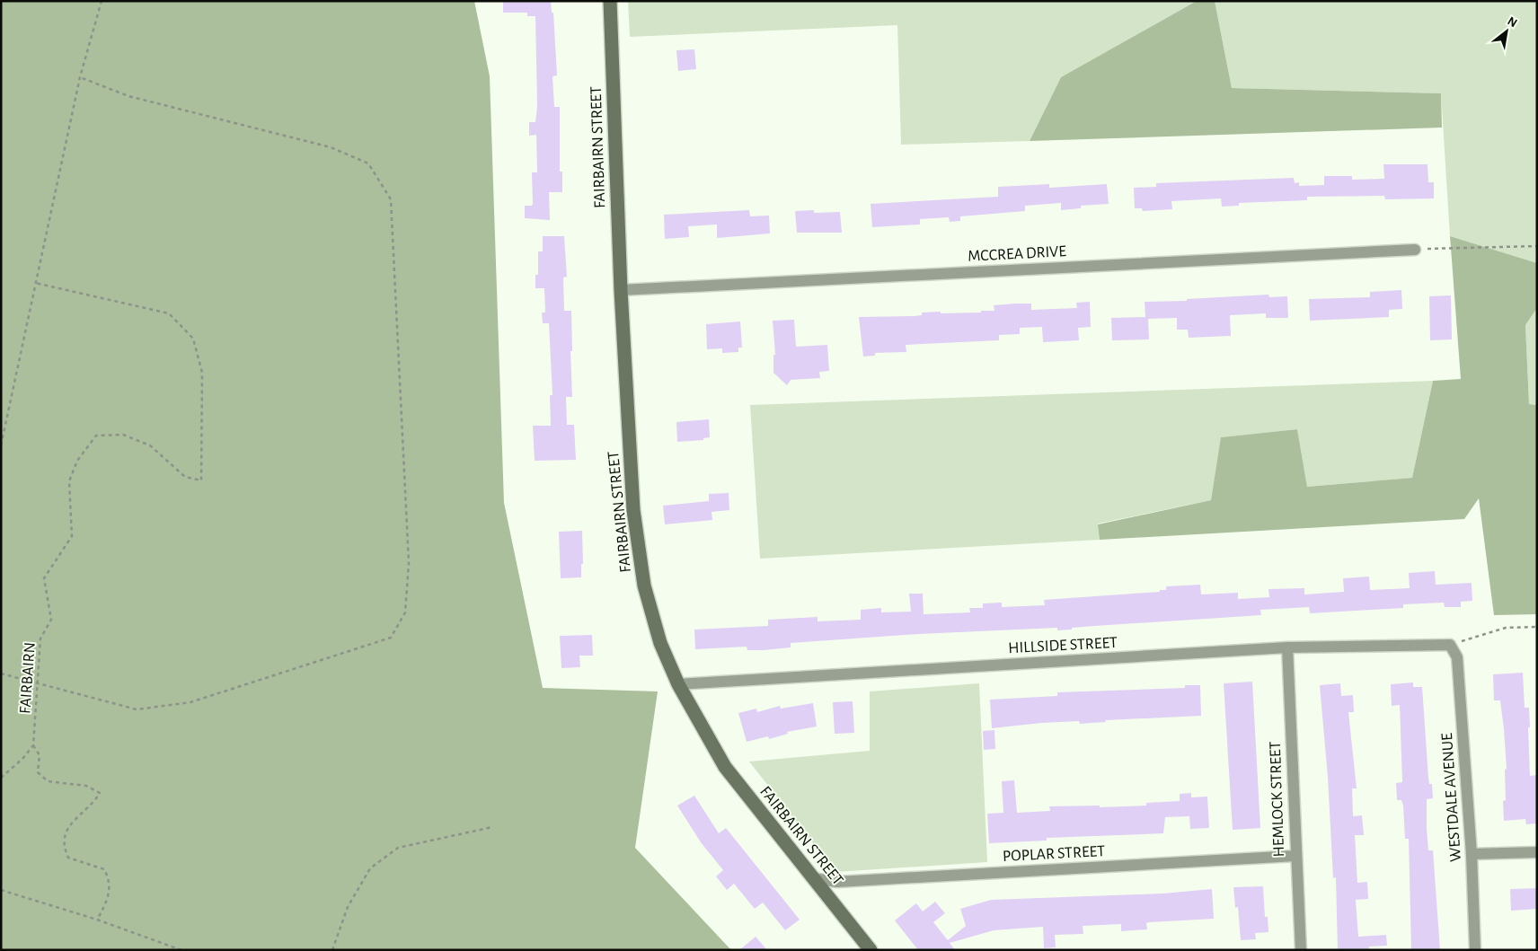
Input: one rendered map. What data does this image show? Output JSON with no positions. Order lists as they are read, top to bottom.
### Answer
{
  "streets": {
    "main road": ["FAIRBAIRN STREET"],
    "street": [
      "MCCREA DRIVE",
      "HILLSIDE STREET",
      "WESTDALE AVENUE",
      "HEMLOCK STREET",
      "POPLAR STREET"
    ],
    "path": ["FAIRBAIRN"]
  },
  "crossings": [
    ["FAIRBAIRN STREET", "MCCREA DRIVE"],
    ["FAIRBAIRN STREET", "HILLSIDE STREET"],
    ["FAIRBAIRN STREET", "POPLAR STREET"],
    ["HILLSIDE STREET", "WESTDALE AVENUE"],
    ["HILLSIDE STREET", "HEMLOCK STREET"],
    ["HEMLOCK STREET", "POPLAR STREET"]
  ],
  "north": "top right"
}
